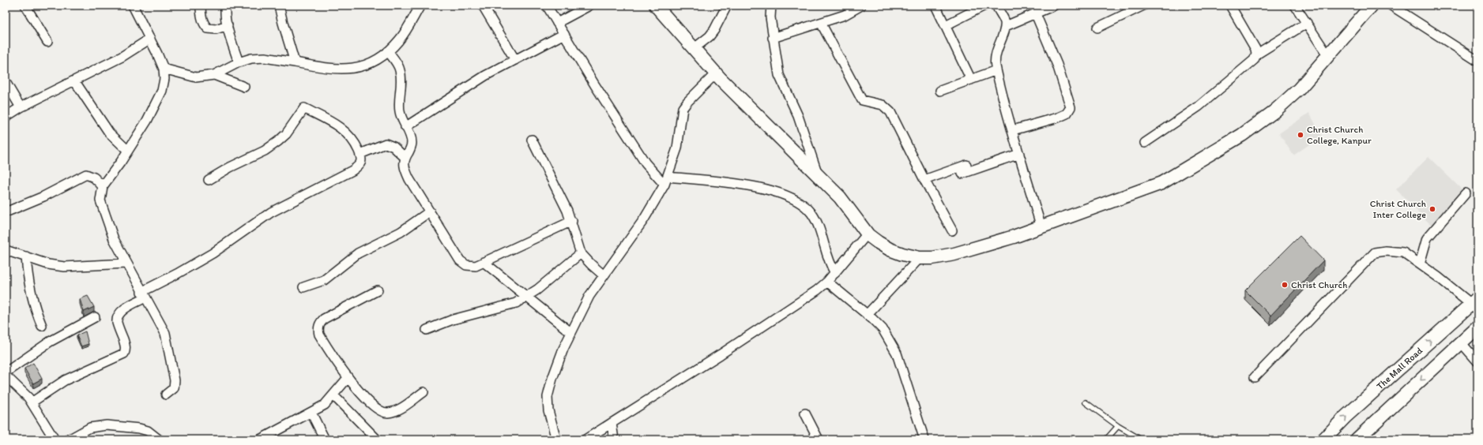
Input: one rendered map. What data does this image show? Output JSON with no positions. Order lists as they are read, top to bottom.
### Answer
{
  "streets": {
    "street": ["The Mall Road"]
  },
  "places": ["Christ Church College, Kanpur", "Christ Church Inter College", "Christ Church"]
}
